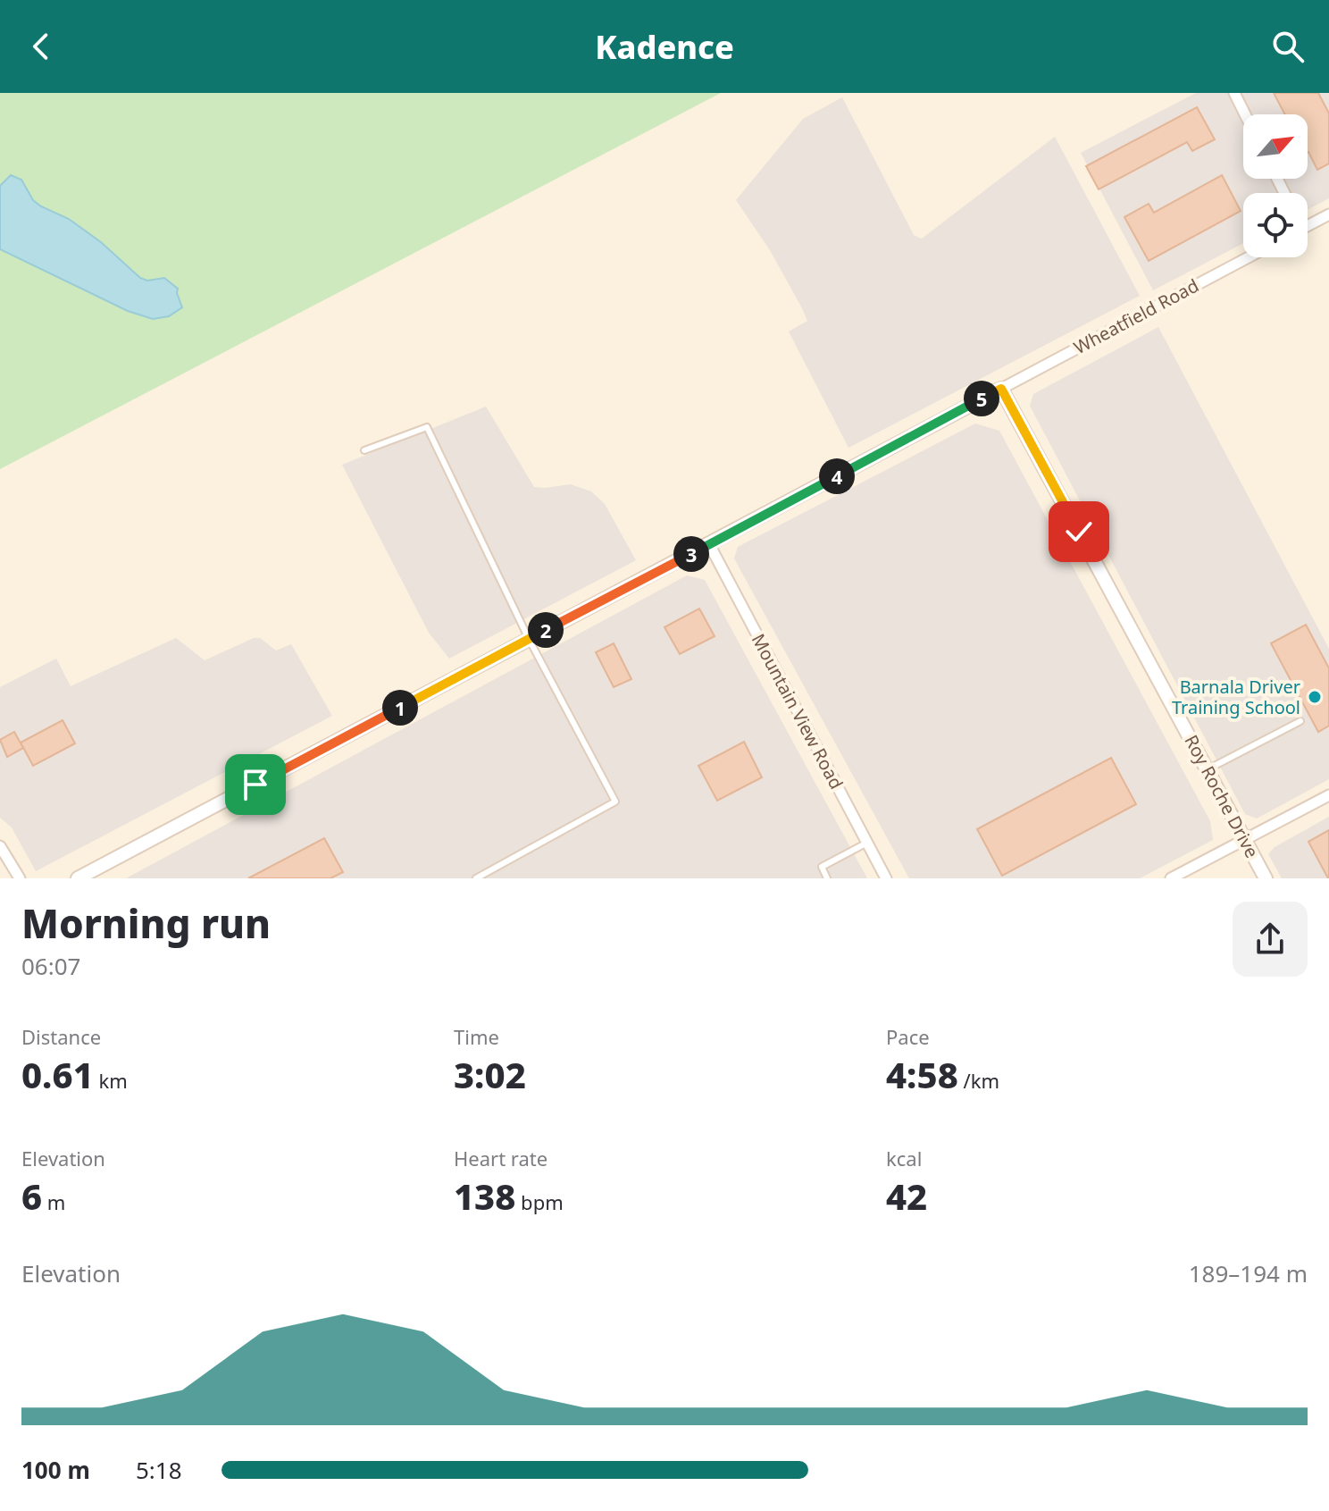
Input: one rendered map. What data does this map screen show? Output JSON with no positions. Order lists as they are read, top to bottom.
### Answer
{
  "streets": {
    "street": ["Wheatfield Road", "Mountain View Road", "Roy Roche Drive"]
  },
  "crossings": [
    ["Wheatfield Road", "Roy Roche Drive"]
  ],
  "places": ["Barnala Driver Training School"],
  "north": "top right",
  "page": {
    "header": "Kadence",
    "pins": [
      "5",
      "4",
      "3",
      "2",
      "1"
    ],
    "heading": ["Morning run", "06:07"],
    "stats": [
      ["Distance", "0.61 km"],
      ["Time", "3:02"],
      ["Pace", "4:58 /km"],
      ["Elevation", "6 m"],
      ["Heart rate", "138 bpm"],
      ["kcal", "42"]
    ],
    "chart": ["Elevation", "189–194 m"],
    "list": [
      {
        "name": "100 m",
        "note": "5:18"
      }
    ]
  }
}
